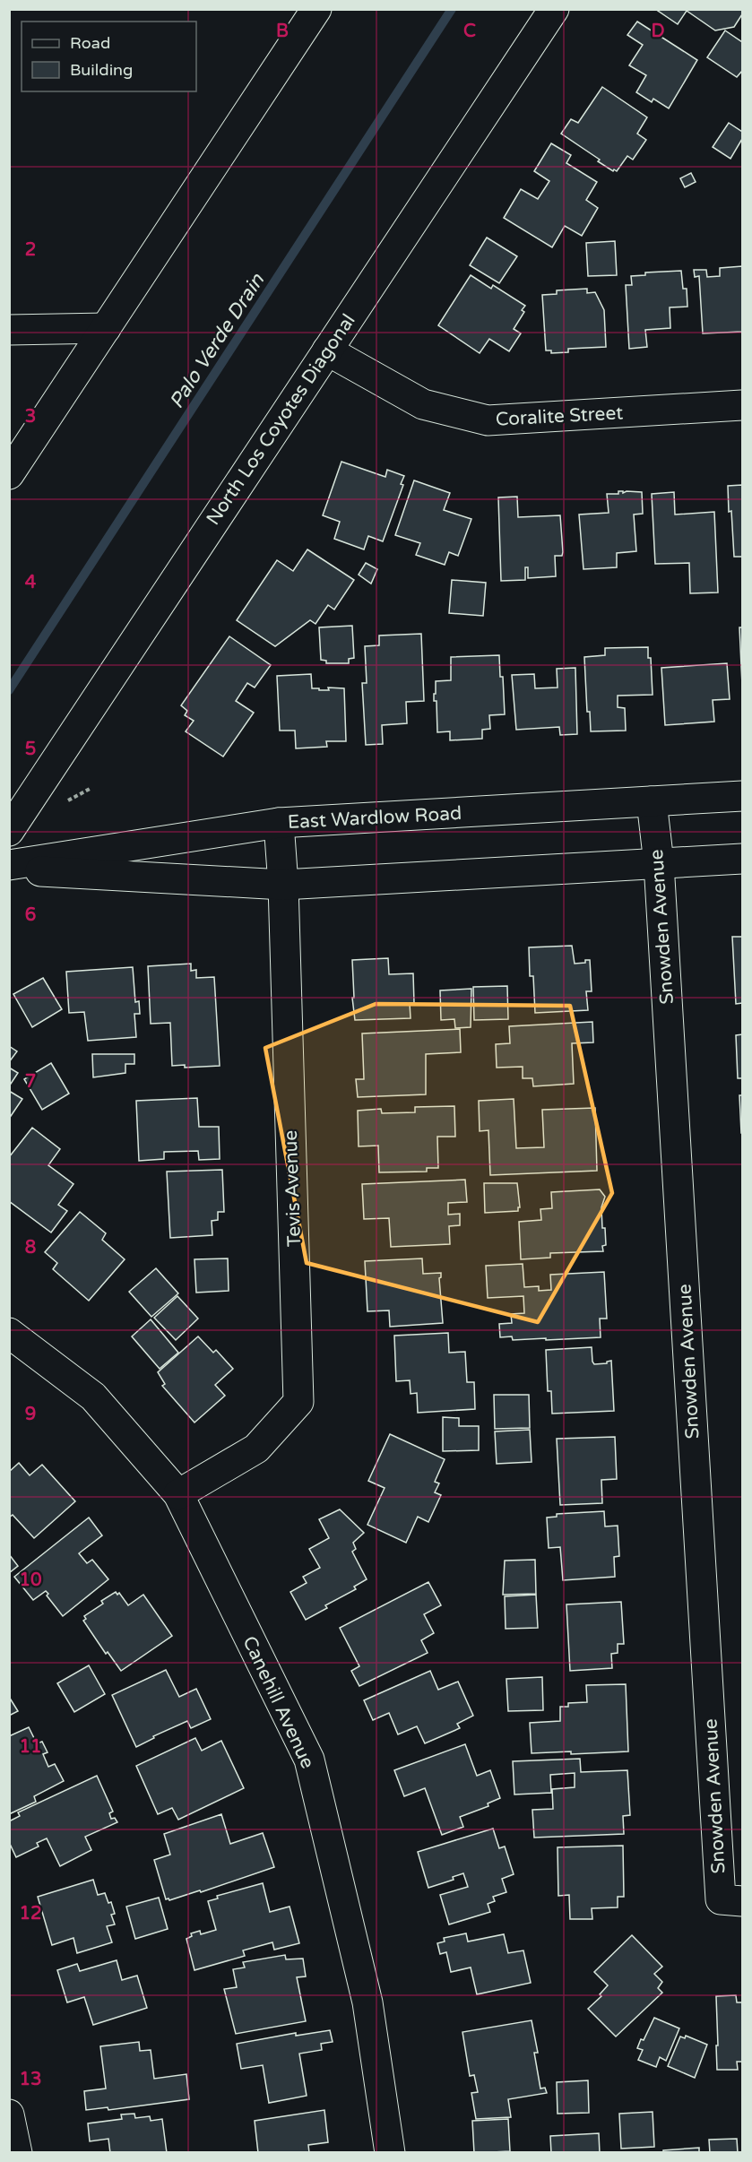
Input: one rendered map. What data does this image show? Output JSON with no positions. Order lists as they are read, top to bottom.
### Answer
{
  "streets": {
    "street": [
      "Coralite Street",
      "North Los Coyotes Diagonal",
      "East Wardlow Road",
      "Snowden Avenue",
      "Tevis Avenue",
      "Canehill Avenue"
    ]
  },
  "crossings": [
    ["Coralite Street", "North Los Coyotes Diagonal"],
    ["East Wardlow Road", "Snowden Avenue"],
    ["East Wardlow Road", "Tevis Avenue"],
    ["Tevis Avenue", "Canehill Avenue"]
  ],
  "water": ["Palo Verde Drain"],
  "legend": ["Road", "Building"],
  "grid": {
    "columns": ["B", "C", "D"],
    "rows": [
      "2",
      "3",
      "4",
      "5",
      "6",
      "7",
      "8",
      "9",
      "10",
      "11",
      "12",
      "13"
    ]
  }
}
